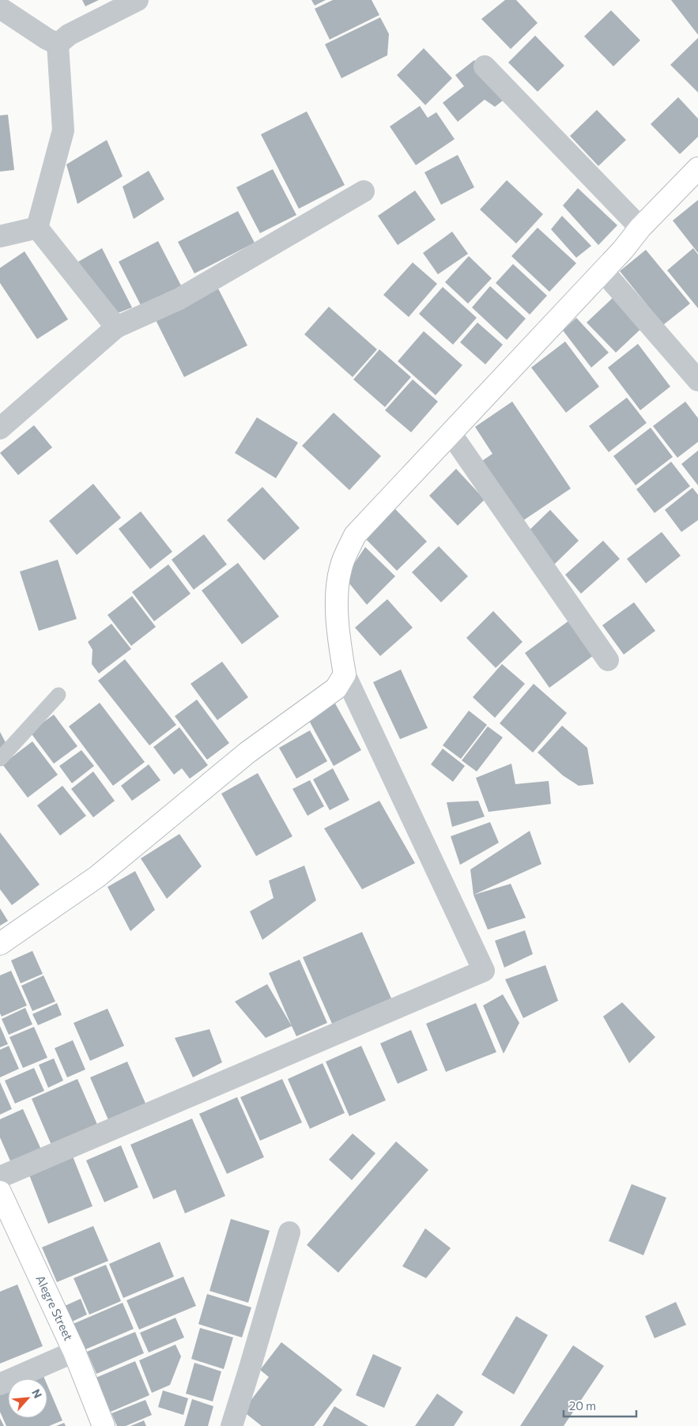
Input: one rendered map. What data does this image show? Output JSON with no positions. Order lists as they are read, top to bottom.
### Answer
{
  "streets": {
    "street": ["Alegre Street"]
  },
  "scale_bar": "20 m",
  "north": "top right"
}
